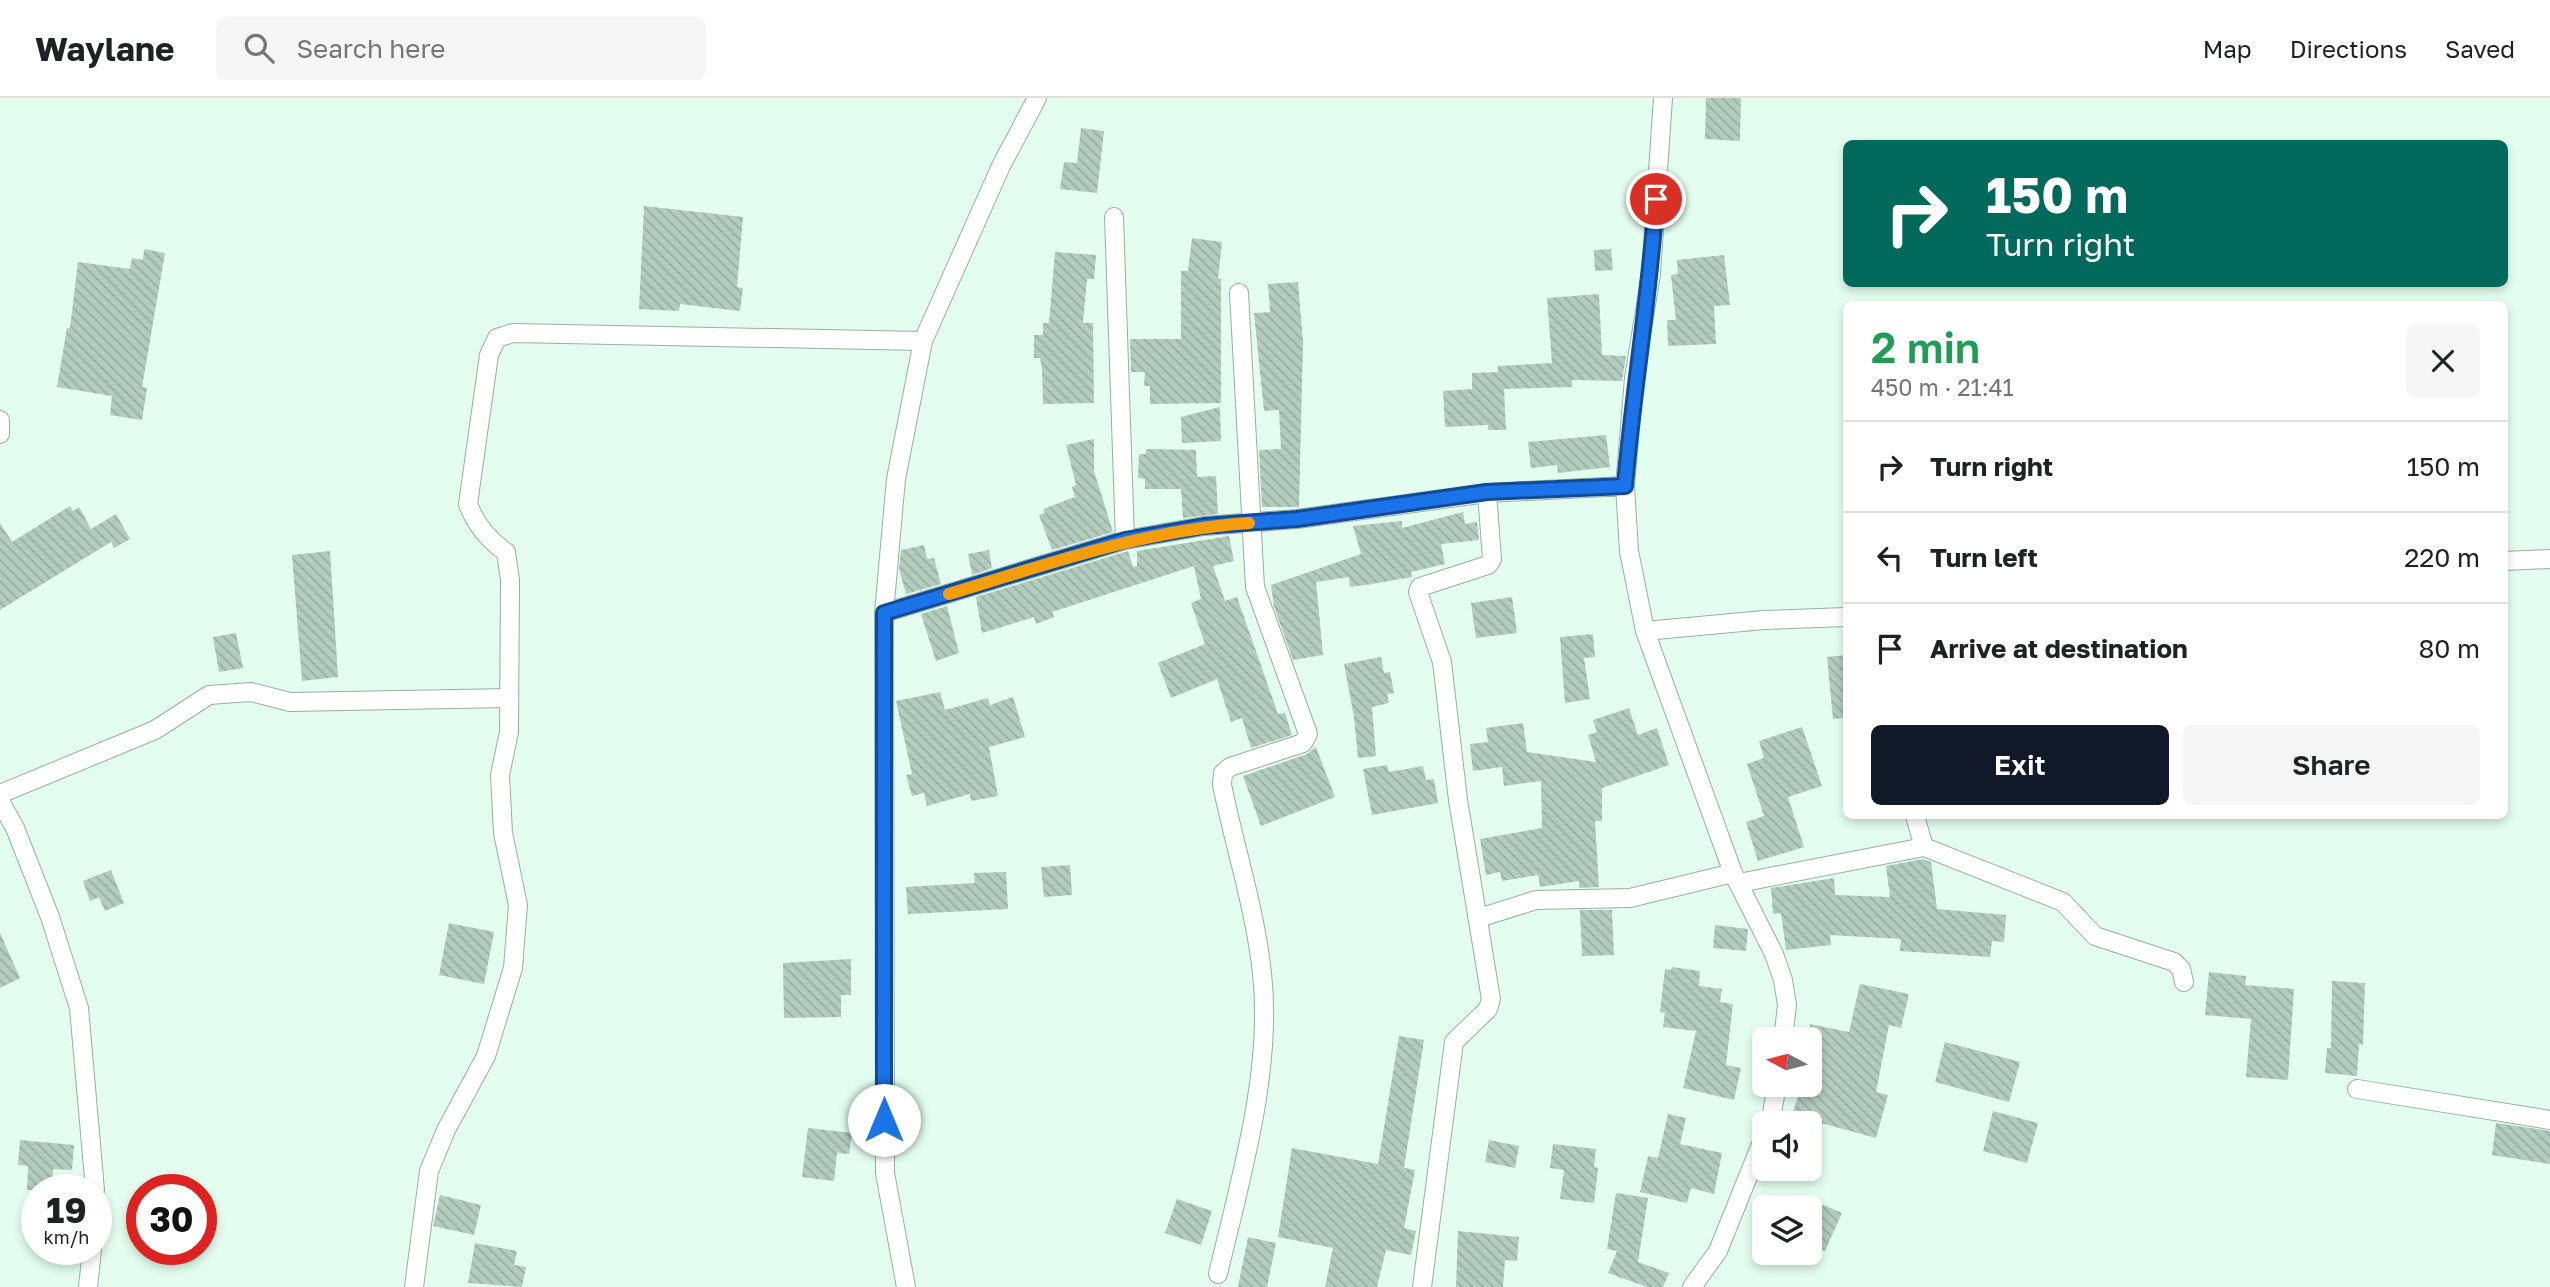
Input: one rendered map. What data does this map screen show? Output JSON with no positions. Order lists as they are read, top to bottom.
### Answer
{
  "north": "left",
  "page": {
    "header": "Waylane",
    "search": "Search here",
    "nav": ["Map", "Directions", "Saved"],
    "turn": ["150 m", "Turn right"],
    "heading": ["2 min", "450 m · 21:41"],
    "list": [
      {
        "name": "Turn right",
        "value": "150 m"
      },
      {
        "name": "Turn left",
        "value": "220 m"
      },
      {
        "name": "Arrive at destination",
        "value": "80 m"
      }
    ],
    "buttons": ["Exit", "Share"],
    "speed": "19 km/h",
    "limit": "30"
  }
}
